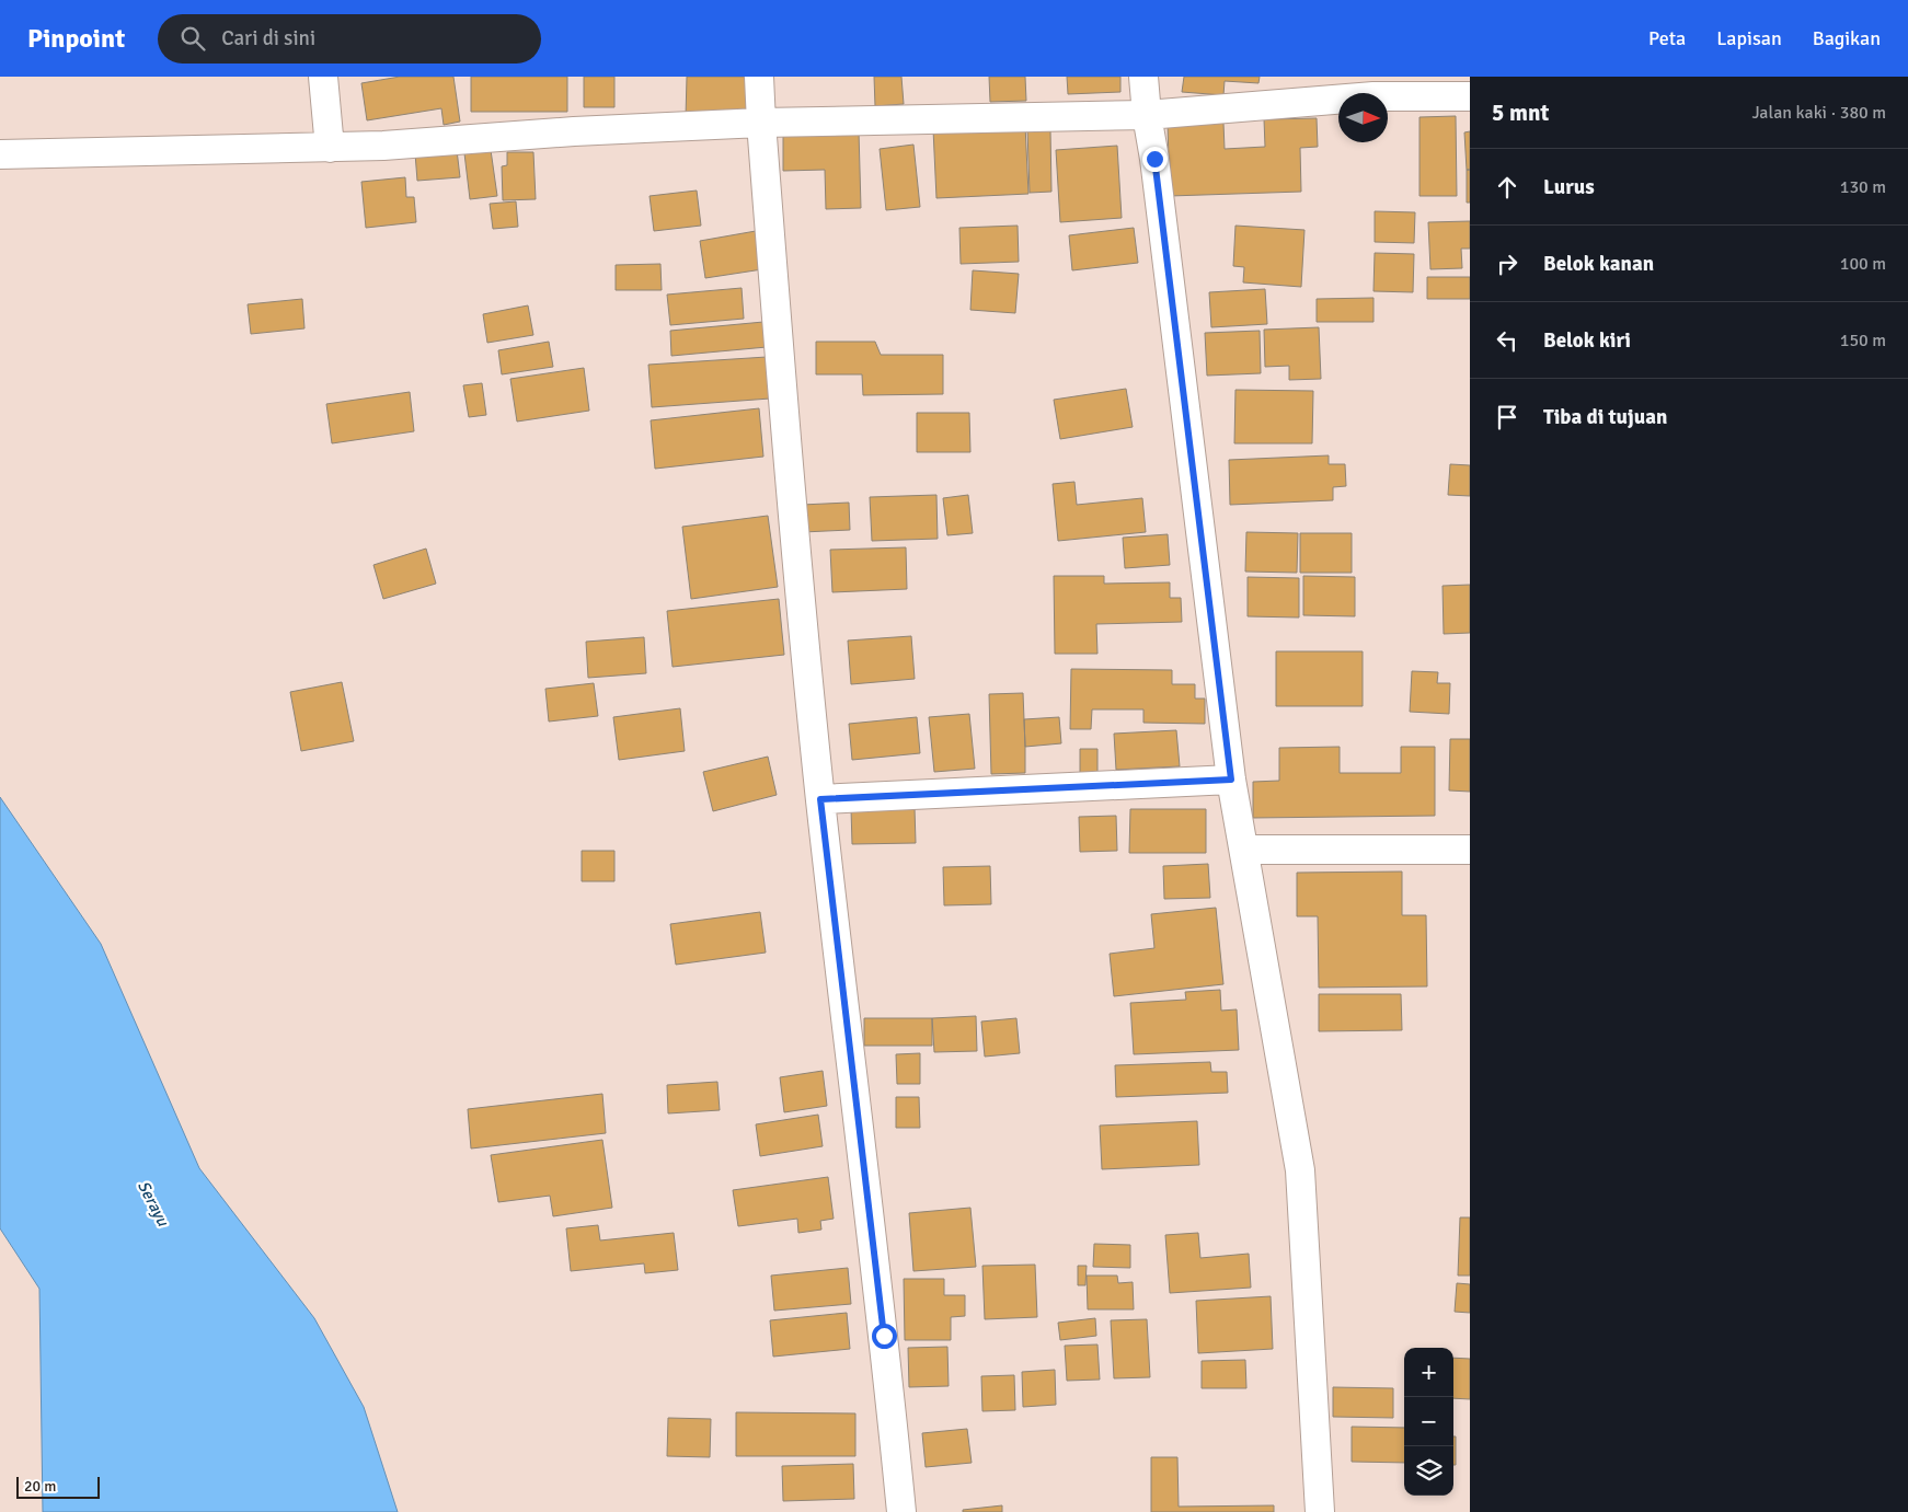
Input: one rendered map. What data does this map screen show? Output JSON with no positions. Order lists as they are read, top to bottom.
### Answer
{
  "water": ["Serayu"],
  "scale_bar": "20 m",
  "north": "right",
  "page": {
    "header": "Pinpoint",
    "search": "Cari di sini",
    "nav": ["Peta", "Lapisan", "Bagikan"],
    "heading": ["5 mnt", "Jalan kaki · 380 m"],
    "list": [
      ["Lurus", "130 m"],
      ["Belok kanan", "100 m"],
      ["Belok kiri", "150 m"],
      "Tiba di tujuan"
    ],
    "map_buttons": ["+", "−"],
    "scale": "20 m"
  }
}
